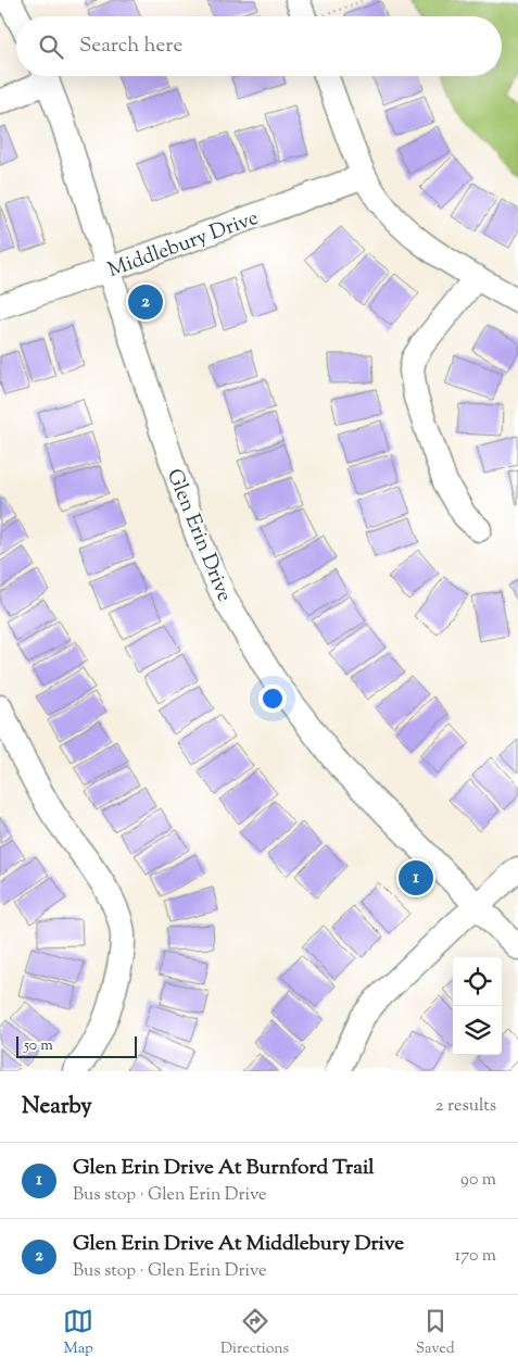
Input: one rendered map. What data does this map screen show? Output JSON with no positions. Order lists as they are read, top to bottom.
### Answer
{
  "streets": {
    "street": ["Middlebury Drive", "Glen Erin Drive"]
  },
  "crossings": [
    ["Middlebury Drive", "Glen Erin Drive"]
  ],
  "scale_bar": "50 m",
  "page": {
    "search": "Search here",
    "pins": ["2", "1"],
    "scale": "50 m",
    "heading": ["Nearby", "2 results"],
    "list": [
      {
        "mark": "1",
        "name": "Glen Erin Drive At Burnford Trail",
        "note": "Bus stop · Glen Erin Drive",
        "value": "90 m"
      },
      {
        "mark": "2",
        "name": "Glen Erin Drive At Middlebury Drive",
        "note": "Bus stop · Glen Erin Drive",
        "value": "170 m"
      }
    ],
    "nav": ["Map", "Directions", "Saved"]
  }
}
